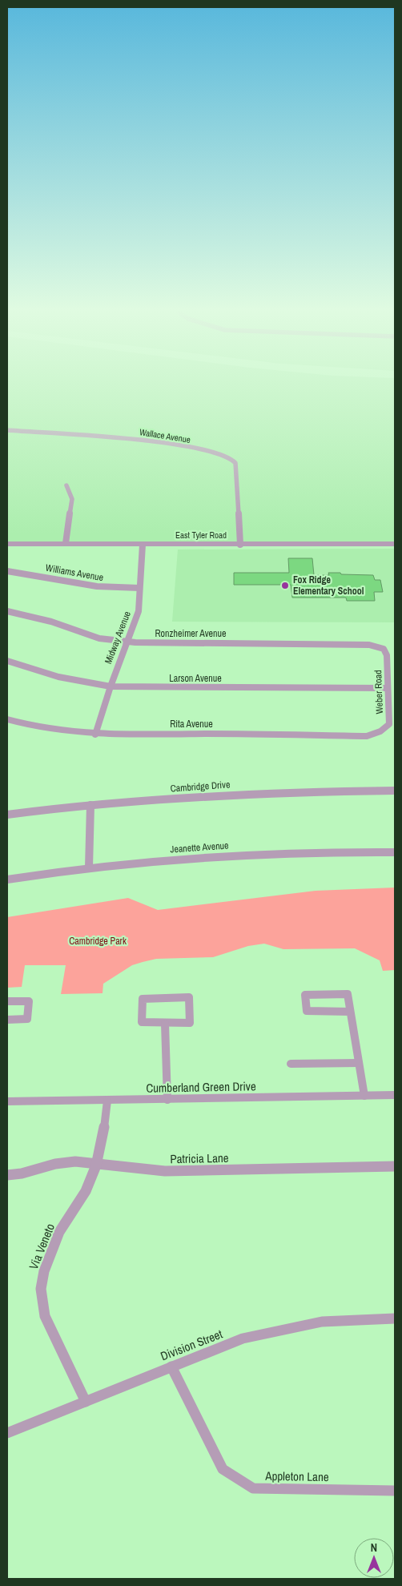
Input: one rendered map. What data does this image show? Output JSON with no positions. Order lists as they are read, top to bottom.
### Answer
{
  "streets": {
    "street": [
      "Wallace Avenue",
      "East Tyler Road",
      "Williams Avenue",
      "Ronzheimer Avenue",
      "Midway Avenue",
      "Larson Avenue",
      "Weber Road",
      "Rita Avenue",
      "Cambridge Drive",
      "Jeanette Avenue",
      "Cumberland Green Drive",
      "Patricia Lane",
      "Via Veneto",
      "Division Street",
      "Appleton Lane"
    ]
  },
  "crossings": [
    ["Wallace Avenue", "East Tyler Road"],
    ["East Tyler Road", "Midway Avenue"],
    ["Williams Avenue", "Midway Avenue"],
    ["Ronzheimer Avenue", "Midway Avenue"],
    ["Ronzheimer Avenue", "Weber Road"],
    ["Midway Avenue", "Larson Avenue"],
    ["Midway Avenue", "Rita Avenue"],
    ["Larson Avenue", "Weber Road"],
    ["Weber Road", "Rita Avenue"],
    ["Cumberland Green Drive", "Via Veneto"],
    ["Patricia Lane", "Via Veneto"],
    ["Via Veneto", "Division Street"],
    ["Division Street", "Appleton Lane"]
  ],
  "parks": ["Cambridge Park"],
  "places": ["Fox Ridge Elementary School"],
  "north": "top"
}
